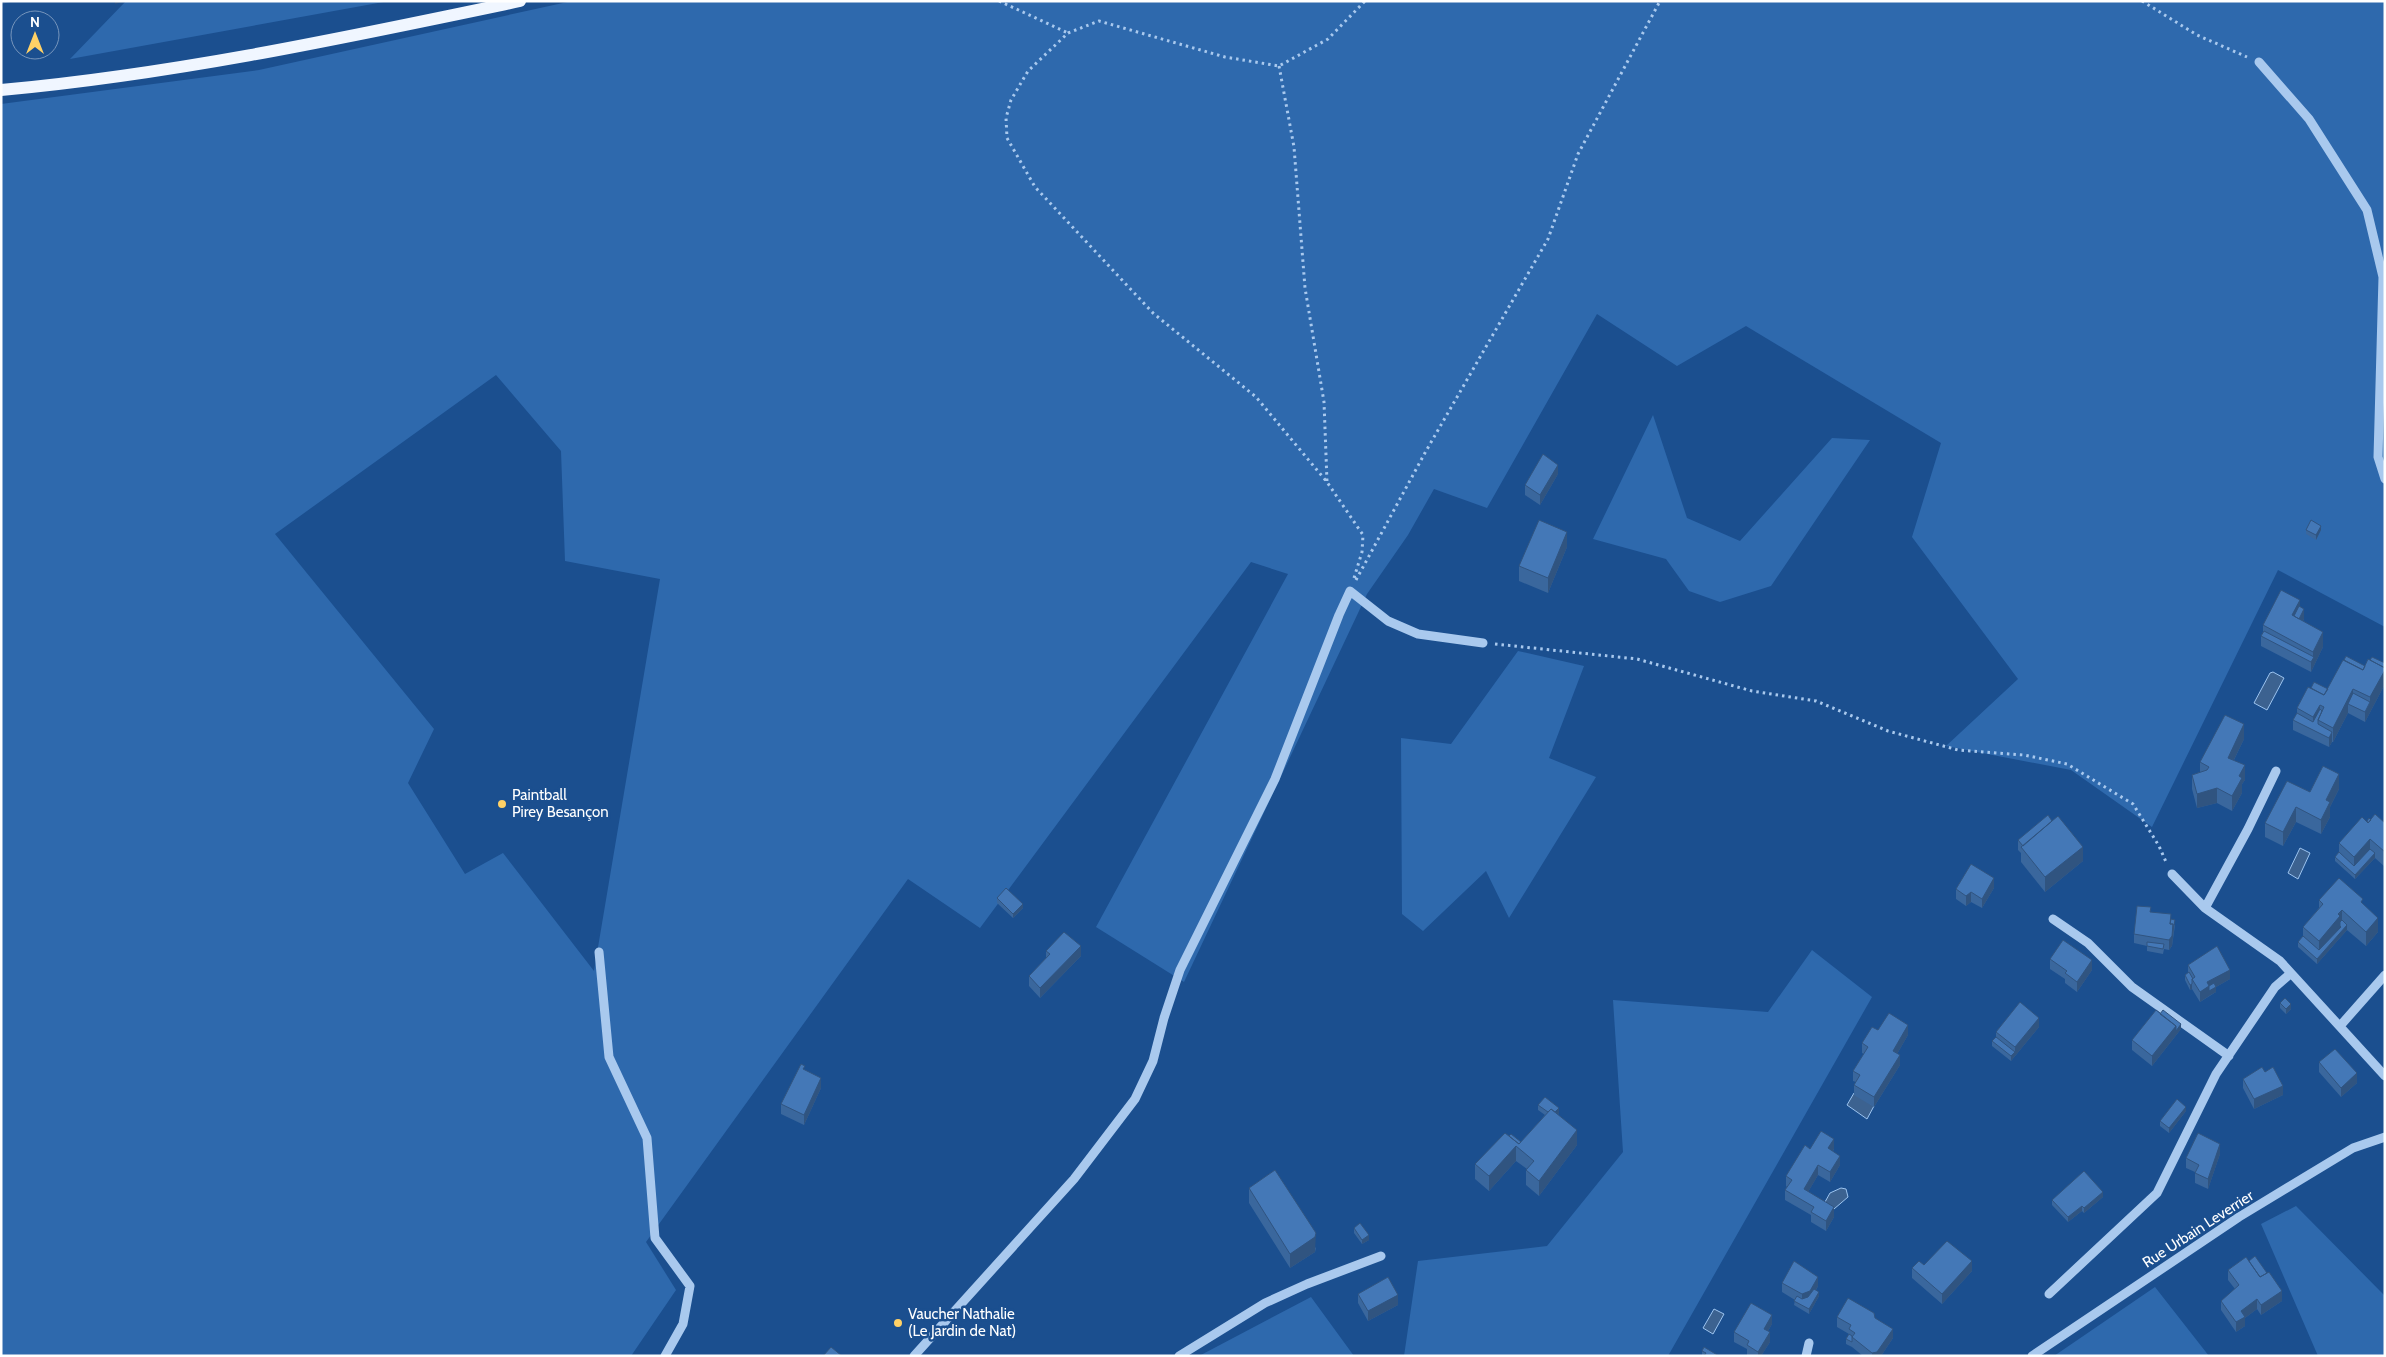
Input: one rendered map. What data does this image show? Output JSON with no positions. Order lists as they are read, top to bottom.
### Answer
{
  "streets": {
    "street": ["Rue Urbain Leverrier"]
  },
  "places": ["Paintball Pirey Besançon", "Vaucher Nathalie (Le Jardin de Nat)"],
  "north": "top"
}
